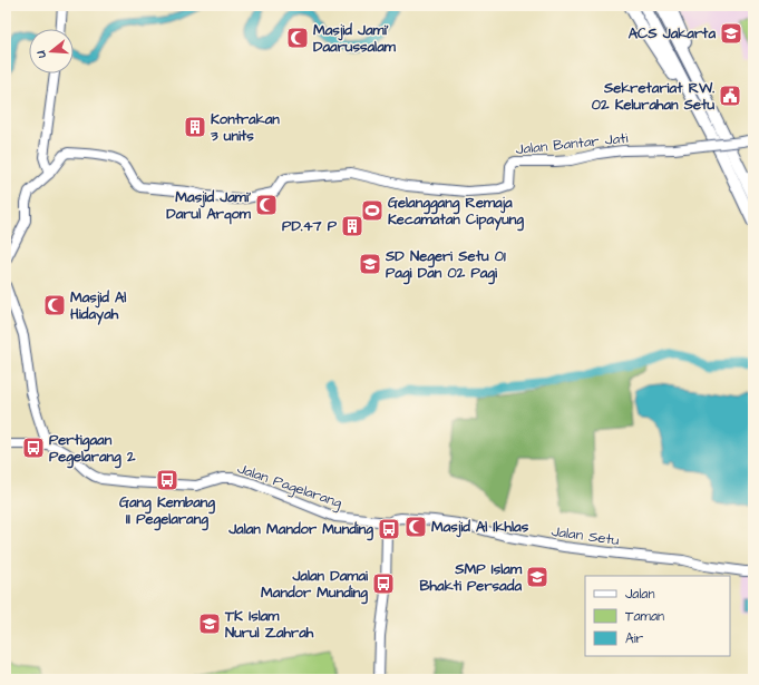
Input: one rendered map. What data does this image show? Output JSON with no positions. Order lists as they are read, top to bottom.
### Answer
{
  "streets": {
    "street": ["Jalan Bantar Jati", "Jalan Pagelarang", "Jalan Setu"]
  },
  "crossings": [
    ["Jalan Pagelarang", "Jalan Setu"]
  ],
  "places": {
    "school or university": [
      "ACS Jakarta",
      "SD Negeri Setu 01 Pagi Dan 02 Pagi",
      "SMP Islam Bhakti Persada",
      "TK Islam Nurul Zahrah"
    ],
    "mosque": [
      "Masjid Jami' Daarussalam",
      "Masjid Jami' Darul Arqom",
      "Masjid Al Hidayah",
      "Masjid Al Ikhlas"
    ],
    "public building": ["Sekretariat RW. 02 Kelurahan Setu"],
    "building": ["Kontrakan 3 units", "PD.47 P"],
    "sports": ["Gelanggang Remaja Kecamatan Cipayung"],
    "bus stop": [
      "Pertigaan Pegelarang 2",
      "Gang Kembang II Pegelarang",
      "Jalan Mandor Munding",
      "Jalan Damai Mandor Munding"
    ]
  },
  "legend": ["Jalan", "Taman", "Air"],
  "north": "left"
}
